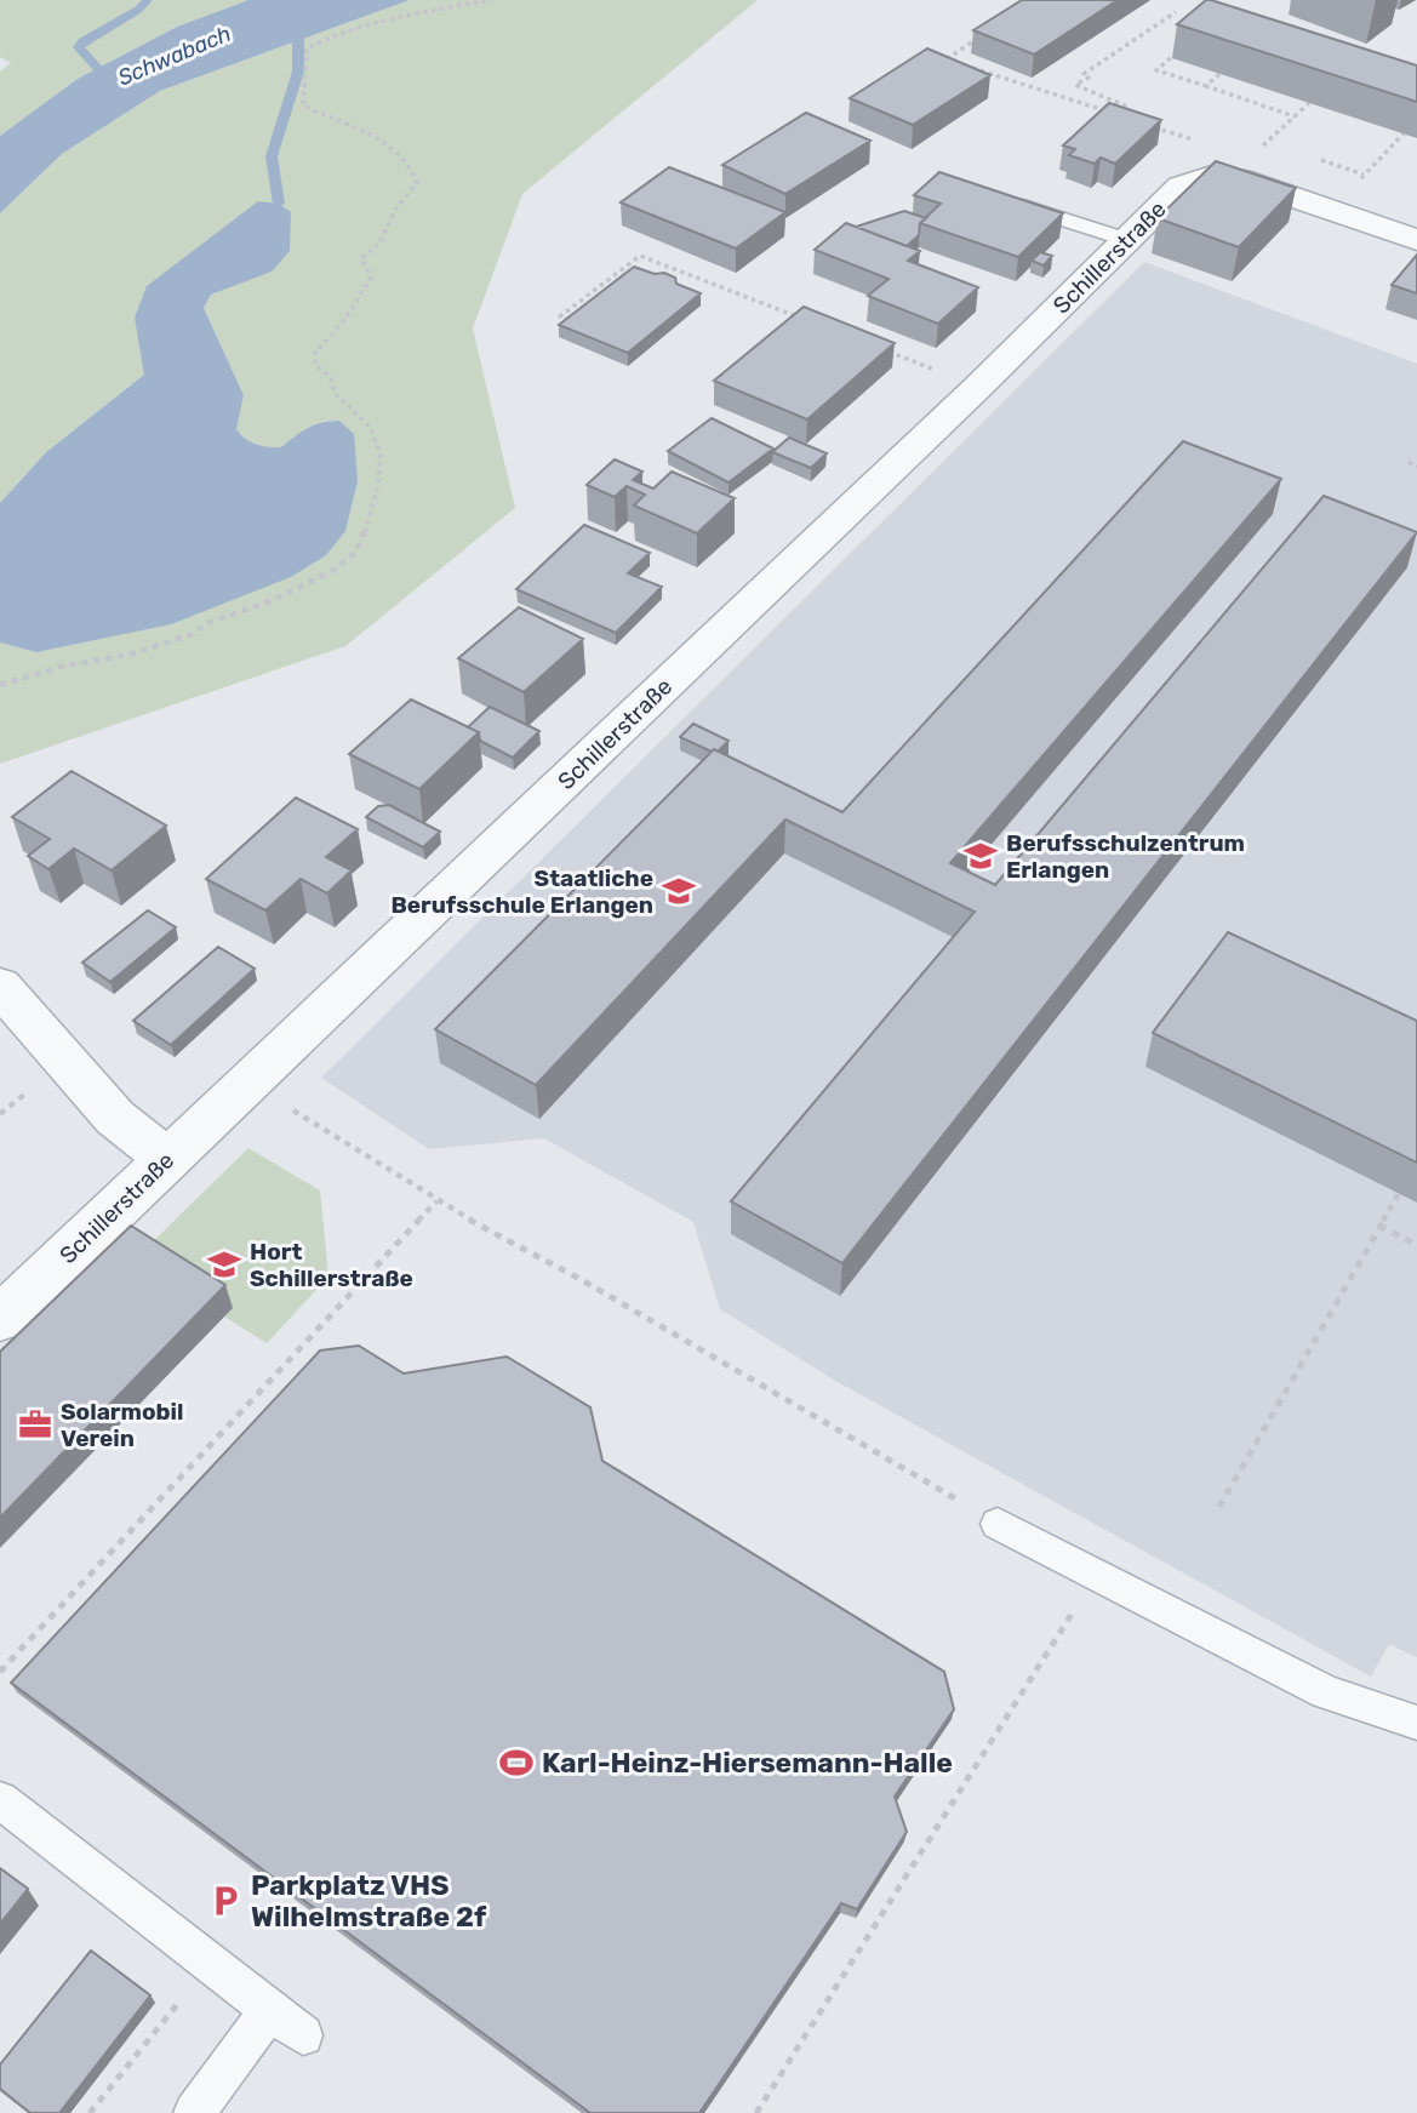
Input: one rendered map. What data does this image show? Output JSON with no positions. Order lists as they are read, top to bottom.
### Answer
{
  "streets": {
    "street": ["Schillerstraße"]
  },
  "water": ["Schwabach"],
  "places": {
    "school or university": ["Berufsschulzentrum Erlangen", "Staatliche Berufsschule Erlangen", "Hort Schillerstraße"],
    "office": ["Solarmobil Verein"],
    "sports": ["Karl-Heinz-Hiersemann-Halle"],
    "parking": ["Parkplatz VHS Wilhelmstraße 2f"]
  }
}
